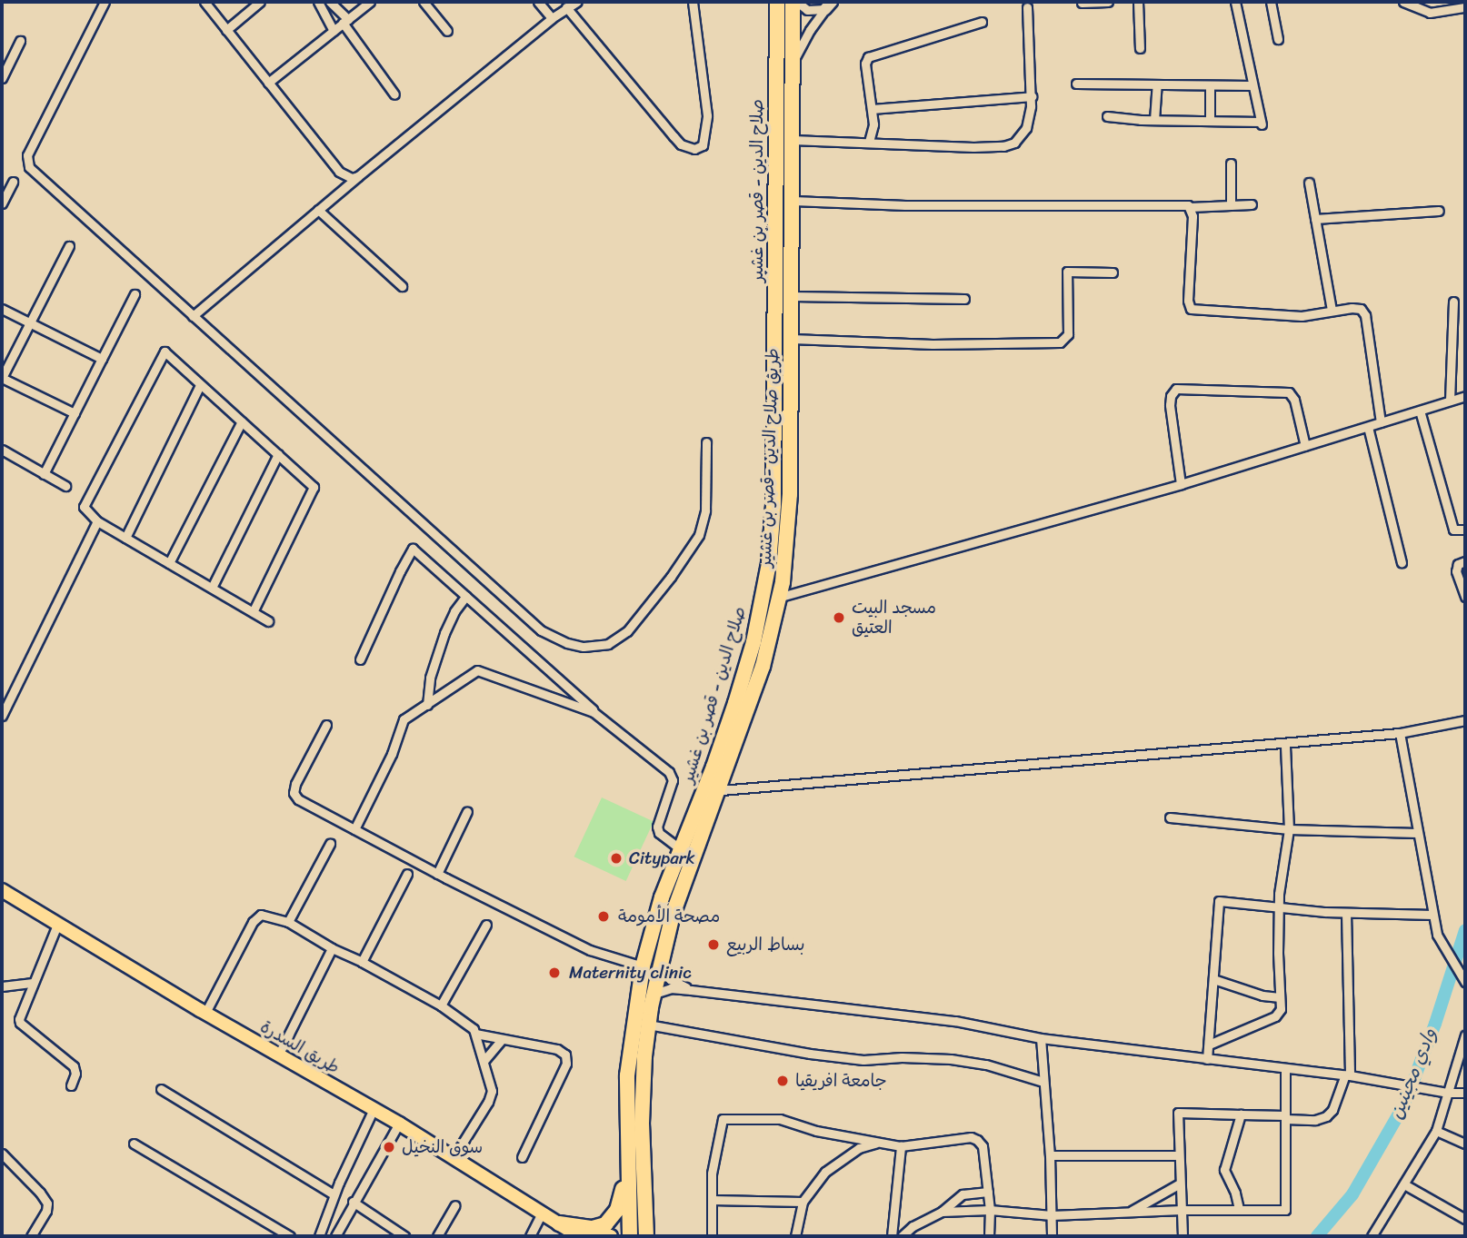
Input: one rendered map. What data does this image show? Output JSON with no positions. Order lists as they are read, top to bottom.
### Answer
{
  "streets": {
    "highway": ["صلاح الدين - قصر بن غشير", "طريق صلاح الدين -قصر بن غشير"],
    "main road": ["طريق السدرة"]
  },
  "water": ["وادي مجينين"],
  "places": [
    "مسجد البيت العتيق",
    "Citypark",
    "مصحة الأمومة",
    "بساط الربيع",
    "Maternity clinic",
    "جامعة افريقيا",
    "سوق النخيل"
  ]
}
